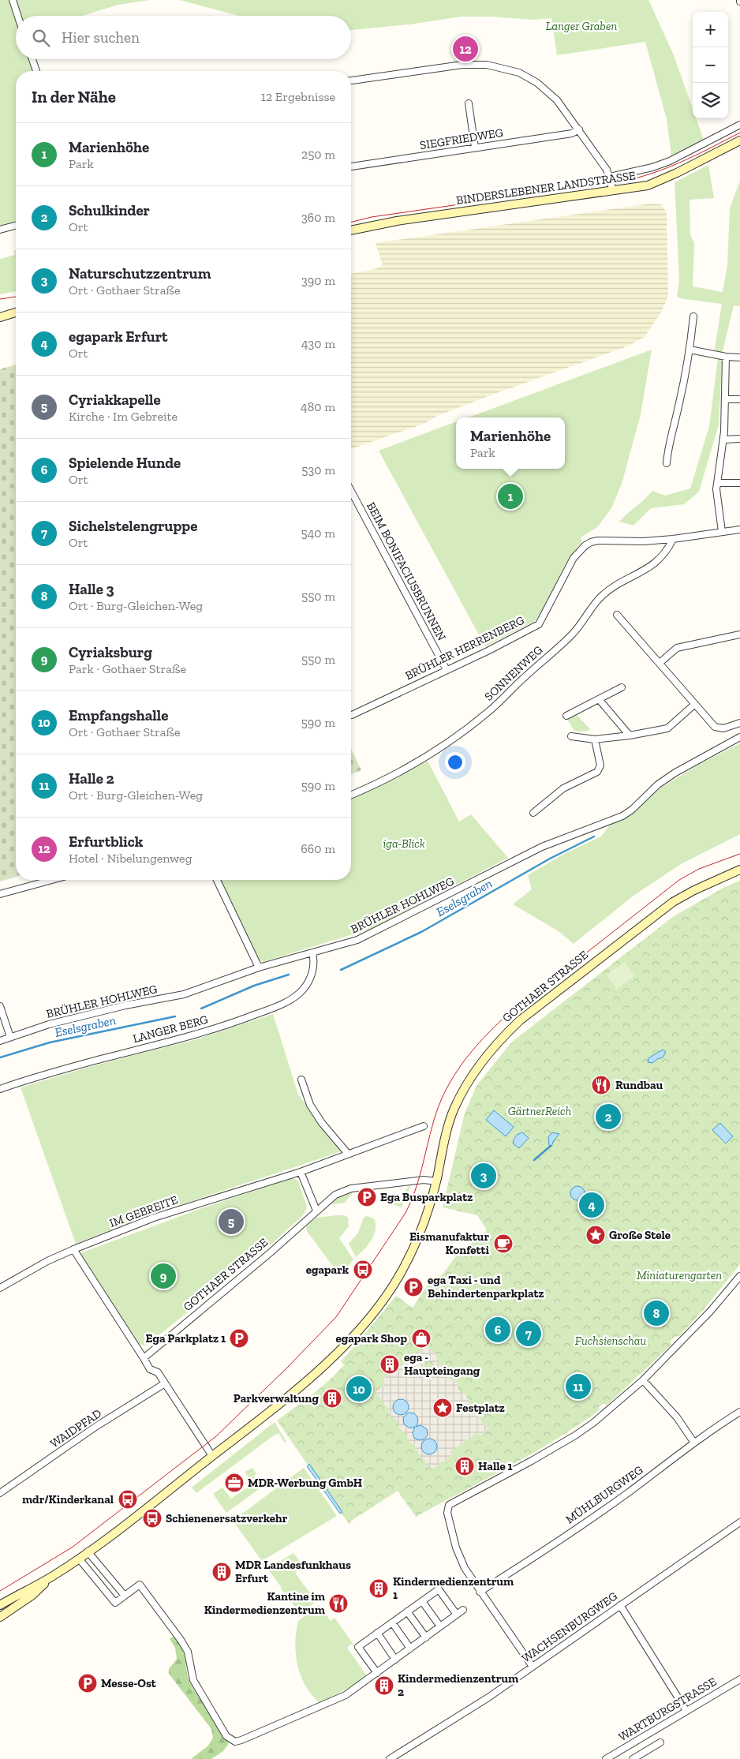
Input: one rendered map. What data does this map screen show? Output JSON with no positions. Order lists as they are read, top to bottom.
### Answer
{
  "streets": {
    "main road": ["BINDERSLEBENER LANDSTRASSE", "GOTHAER STRASSE"],
    "street": [
      "SIEGFRIEDWEG",
      "BEIM BONIFACIUSBRUNNEN",
      "BRÜHLER HERRENBERG",
      "SONNENWEG",
      "BRÜHLER HOHLWEG",
      "LANGER BERG",
      "IM GEBREITE",
      "WAIDPFAD",
      "MÜHLBURGWEG",
      "WACHSENBURGWEG",
      "WARTBURGSTRASSE"
    ]
  },
  "crossings": [
    ["BEIM BONIFACIUSBRUNNEN", "BRÜHLER HERRENBERG"],
    ["BRÜHLER HERRENBERG", "SONNENWEG"],
    ["BRÜHLER HOHLWEG", "LANGER BERG"]
  ],
  "water": ["Eselsgraben"],
  "parks": [
    "Langer Graben",
    "iga-Blick",
    "GärtnerReich",
    "Miniaturengarten",
    "Fuchsienschau"
  ],
  "places": {
    "restaurant": ["Rundbau", "Kantine im Kindermedienzentrum"],
    "parking": [
      "Ega Busparkplatz",
      "ega Taxi - und Behindertenparkplatz",
      "Ega Parkplatz 1",
      "Messe-Ost"
    ],
    "place": ["Große Stele", "Festplatz"],
    "cafe": ["Eismanufaktur Konfetti"],
    "bus stop": ["egapark", "mdr/Kinderkanal", "Schienenersatzverkehr"],
    "shop": ["egapark Shop"],
    "building": [
      "ega - Haupteingang",
      "Parkverwaltung",
      "Halle 1",
      "MDR Landesfunkhaus Erfurt",
      "Kindermedienzentrum 1",
      "Kindermedienzentrum 2"
    ],
    "office": ["MDR-Werbung GmbH"]
  },
  "page": {
    "map_buttons": ["+", "−"],
    "search": "Hier suchen",
    "pins": [
      "12",
      "1",
      "2",
      "3",
      "4",
      "5",
      "9",
      "8",
      "6",
      "7",
      "11",
      "10"
    ],
    "heading": ["In der Nähe", "12 Ergebnisse"],
    "list": [
      {
        "mark": "1",
        "name": "Marienhöhe",
        "note": "Park",
        "value": "250 m"
      },
      {
        "mark": "2",
        "name": "Schulkinder",
        "note": "Ort",
        "value": "360 m"
      },
      {
        "mark": "3",
        "name": "Naturschutzzentrum",
        "note": "Ort · Gothaer Straße",
        "value": "390 m"
      },
      {
        "mark": "4",
        "name": "egapark Erfurt",
        "note": "Ort",
        "value": "430 m"
      },
      {
        "mark": "5",
        "name": "Cyriakkapelle",
        "note": "Kirche · Im Gebreite",
        "value": "480 m"
      },
      {
        "mark": "6",
        "name": "Spielende Hunde",
        "note": "Ort",
        "value": "530 m"
      },
      {
        "mark": "7",
        "name": "Sichelstelengruppe",
        "note": "Ort",
        "value": "540 m"
      },
      {
        "mark": "8",
        "name": "Halle 3",
        "note": "Ort · Burg-Gleichen-Weg",
        "value": "550 m"
      },
      {
        "mark": "9",
        "name": "Cyriaksburg",
        "note": "Park · Gothaer Straße",
        "value": "550 m"
      },
      {
        "mark": "10",
        "name": "Empfangshalle",
        "note": "Ort · Gothaer Straße",
        "value": "590 m"
      },
      {
        "mark": "11",
        "name": "Halle 2",
        "note": "Ort · Burg-Gleichen-Weg",
        "value": "590 m"
      },
      {
        "mark": "12",
        "name": "Erfurtblick",
        "note": "Hotel · Nibelungenweg",
        "value": "660 m"
      }
    ],
    "popup": ["Marienhöhe", "Park"]
  }
}
